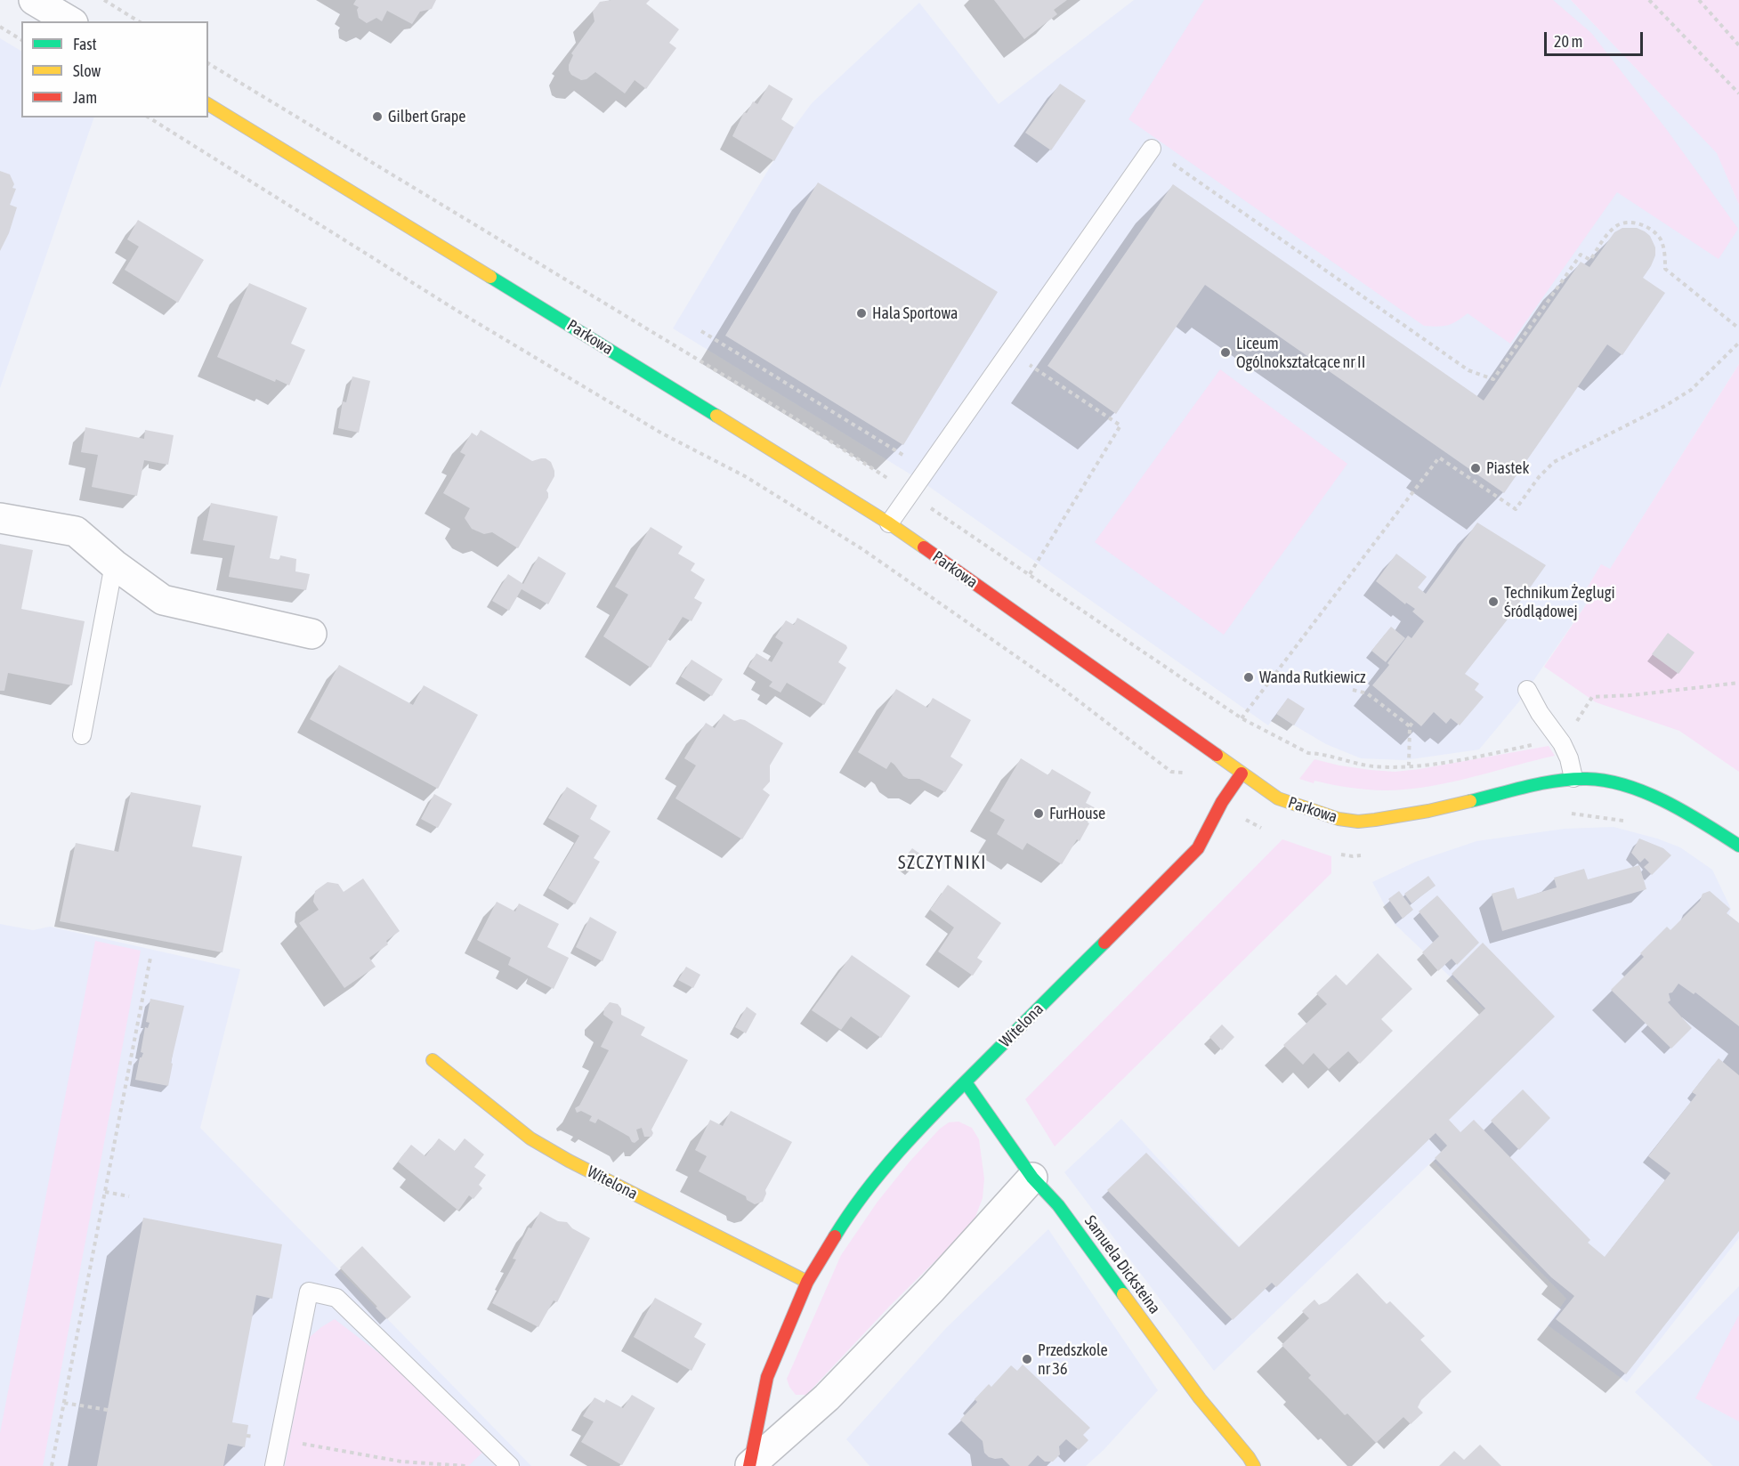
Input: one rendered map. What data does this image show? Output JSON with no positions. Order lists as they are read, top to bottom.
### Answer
{
  "streets": {
    "street": ["Parkowa", "Witelona", "Samuela Dicksteina"]
  },
  "crossings": [
    ["Parkowa", "Witelona"],
    ["Witelona", "Samuela Dicksteina"]
  ],
  "districts": ["SZCZYTNIKI"],
  "places": [
    "Gilbert Grape",
    "Hala Sportowa",
    "Liceum Ogólnokształcące nr II",
    "Piastek",
    "Technikum Żeglugi Śródlądowej",
    "Wanda Rutkiewicz",
    "FurHouse",
    "Przedszkole nr 36"
  ],
  "legend": ["Fast", "Slow", "Jam"],
  "scale_bar": "20 m"
}
